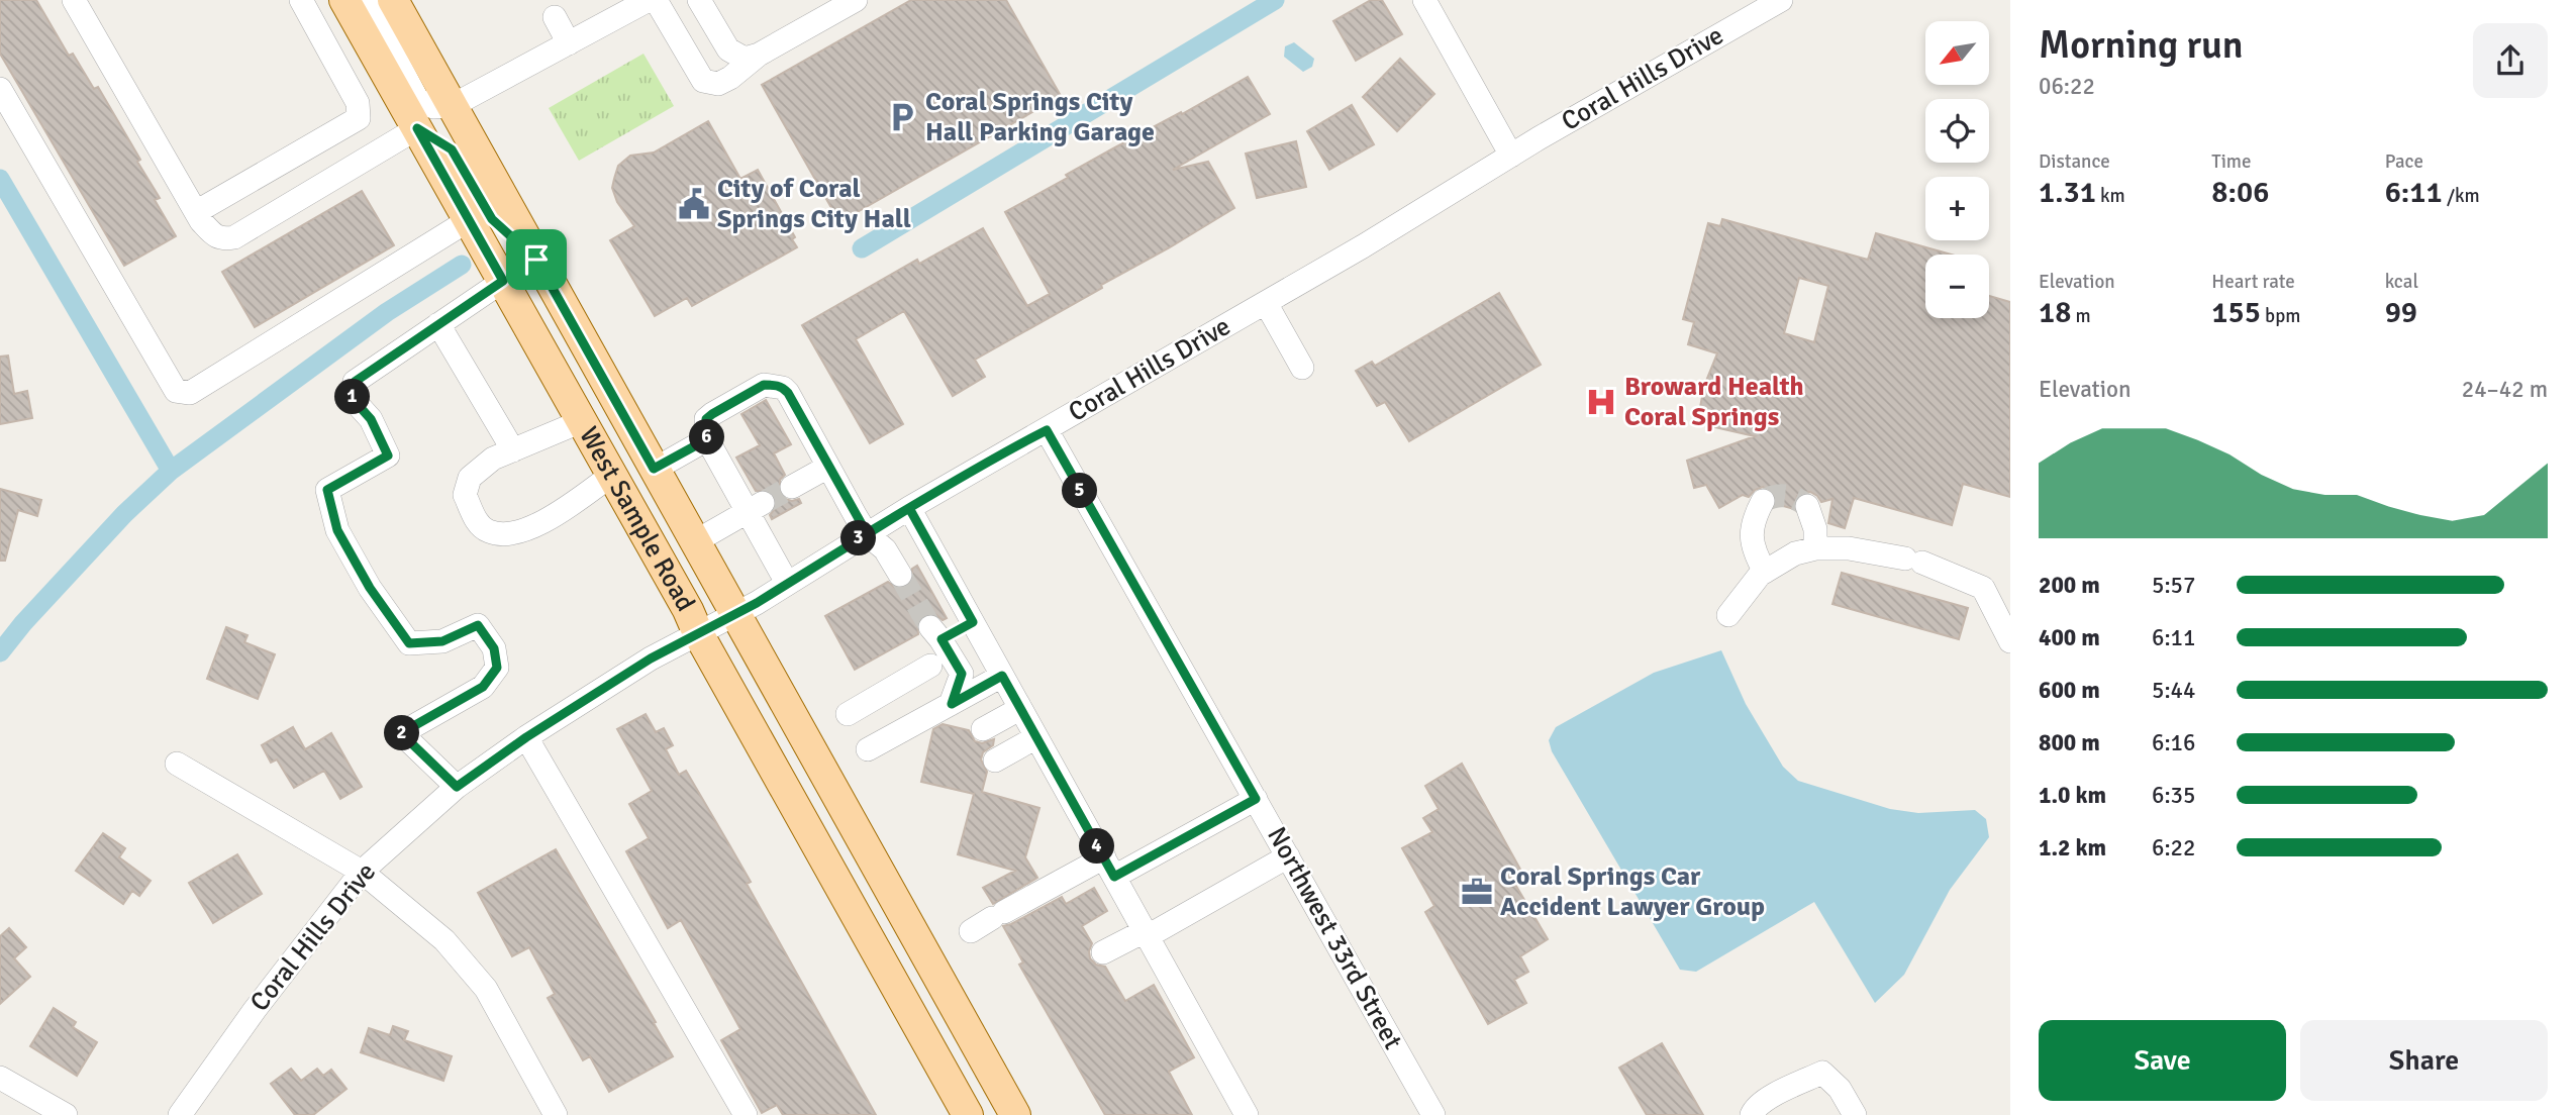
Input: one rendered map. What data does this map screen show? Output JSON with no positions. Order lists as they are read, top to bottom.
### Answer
{
  "streets": {
    "main road": ["West Sample Road"],
    "street": ["Coral Hills Drive", "Northwest 33rd Street"]
  },
  "crossings": [
    ["Coral Hills Drive", "West Sample Road"],
    ["Coral Hills Drive", "Northwest 33rd Street"]
  ],
  "places": {
    "parking": ["Coral Springs City Hall Parking Garage"],
    "public building": ["City of Coral Springs City Hall"],
    "hospital": ["Broward Health Coral Springs"],
    "office": ["Coral Springs Car Accident Lawyer Group"]
  },
  "north": "bottom left",
  "page": {
    "heading": ["Morning run", "06:22"],
    "map_buttons": ["+", "−"],
    "stats": [
      ["Distance", "1.31 km"],
      ["Time", "8:06"],
      ["Pace", "6:11 /km"],
      ["Elevation", "18 m"],
      ["Heart rate", "155 bpm"],
      ["kcal", "99"]
    ],
    "chart": ["Elevation", "24–42 m"],
    "pins": [
      "1",
      "6",
      "5",
      "3",
      "2",
      "4"
    ],
    "list": [
      {
        "name": "200 m",
        "note": "5:57"
      },
      {
        "name": "400 m",
        "note": "6:11"
      },
      {
        "name": "600 m",
        "note": "5:44"
      },
      {
        "name": "800 m",
        "note": "6:16"
      },
      {
        "name": "1.0 km",
        "note": "6:35"
      },
      {
        "name": "1.2 km",
        "note": "6:22"
      }
    ],
    "buttons": ["Save", "Share"]
  }
}
